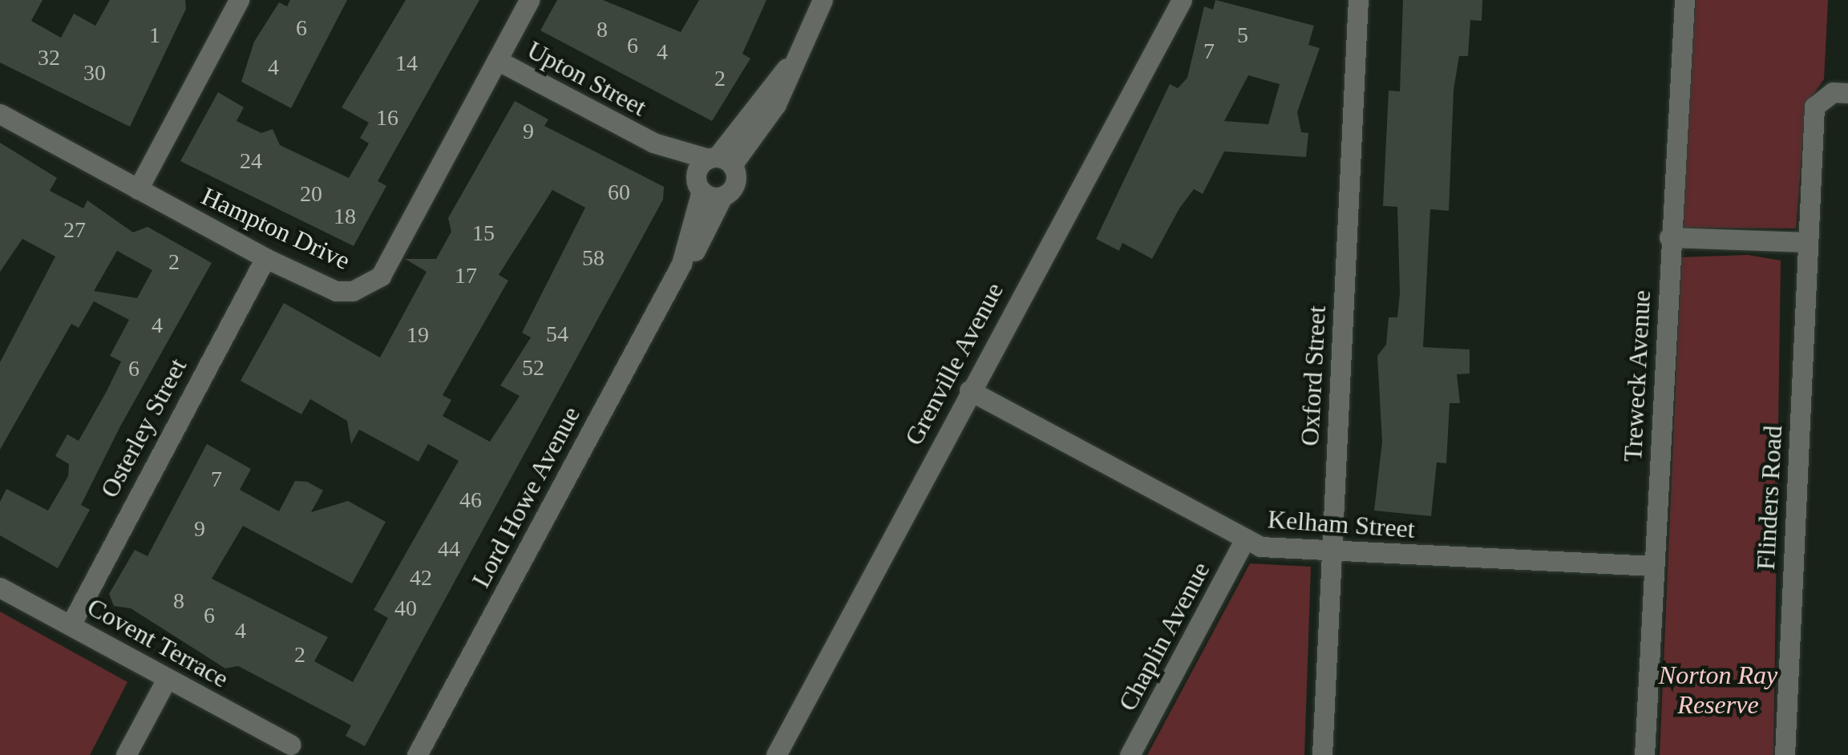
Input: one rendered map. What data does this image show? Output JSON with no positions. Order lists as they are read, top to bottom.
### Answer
{
  "streets": {
    "street": [
      "Upton Street",
      "Hampton Drive",
      "Grenville Avenue",
      "Oxford Street",
      "Treweck Avenue",
      "Osterley Street",
      "Lord Howe Avenue",
      "Flinders Road",
      "Kelham Street",
      "Chaplin Avenue",
      "Covent Terrace"
    ]
  },
  "crossings": [
    ["Upton Street", "Hampton Drive"],
    ["Upton Street", "Lord Howe Avenue"],
    ["Hampton Drive", "Osterley Street"],
    ["Grenville Avenue", "Kelham Street"],
    ["Oxford Street", "Kelham Street"],
    ["Treweck Avenue", "Kelham Street"],
    ["Osterley Street", "Covent Terrace"],
    ["Kelham Street", "Chaplin Avenue"]
  ],
  "parks": ["Norton Ray Reserve"],
  "house_numbers": [
    "6",
    "8",
    "1",
    "5",
    "6",
    "7",
    "4",
    "32",
    "14",
    "4",
    "30",
    "2",
    "16",
    "9",
    "24",
    "60",
    "20",
    "18",
    "27",
    "15",
    "58",
    "2",
    "17",
    "4",
    "54",
    "19",
    "52",
    "6",
    "7",
    "46",
    "9",
    "44",
    "42",
    "8",
    "40",
    "6",
    "4",
    "2"
  ]
}
